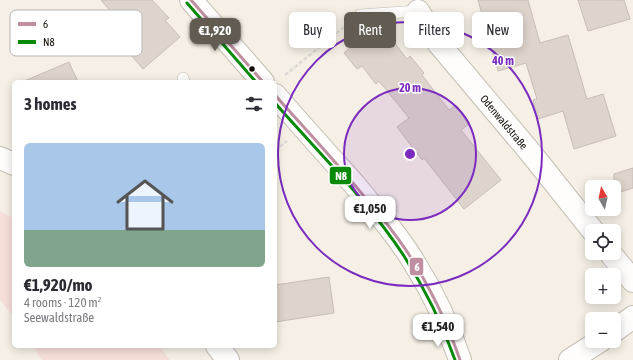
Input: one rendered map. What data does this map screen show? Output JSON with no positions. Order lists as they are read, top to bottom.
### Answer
{
  "streets": {
    "street": ["Odenwaldstraße"]
  },
  "lines": ["transit line 6", "transit line N8"],
  "legend": ["6", "N8"],
  "north": "top",
  "page": {
    "chip": [
      "Buy",
      "Rent",
      "Filters",
      "New"
    ],
    "price": ["€1,920", "€1,050", "€1,540"],
    "heading": "3 homes",
    "list": [
      {
        "name": "€1,920/mo",
        "note": "4 rooms · 120 m² · Seewaldstraße"
      }
    ],
    "map_buttons": ["+", "−"]
  },
  "rings": ["40 m", "20 m"]
}
